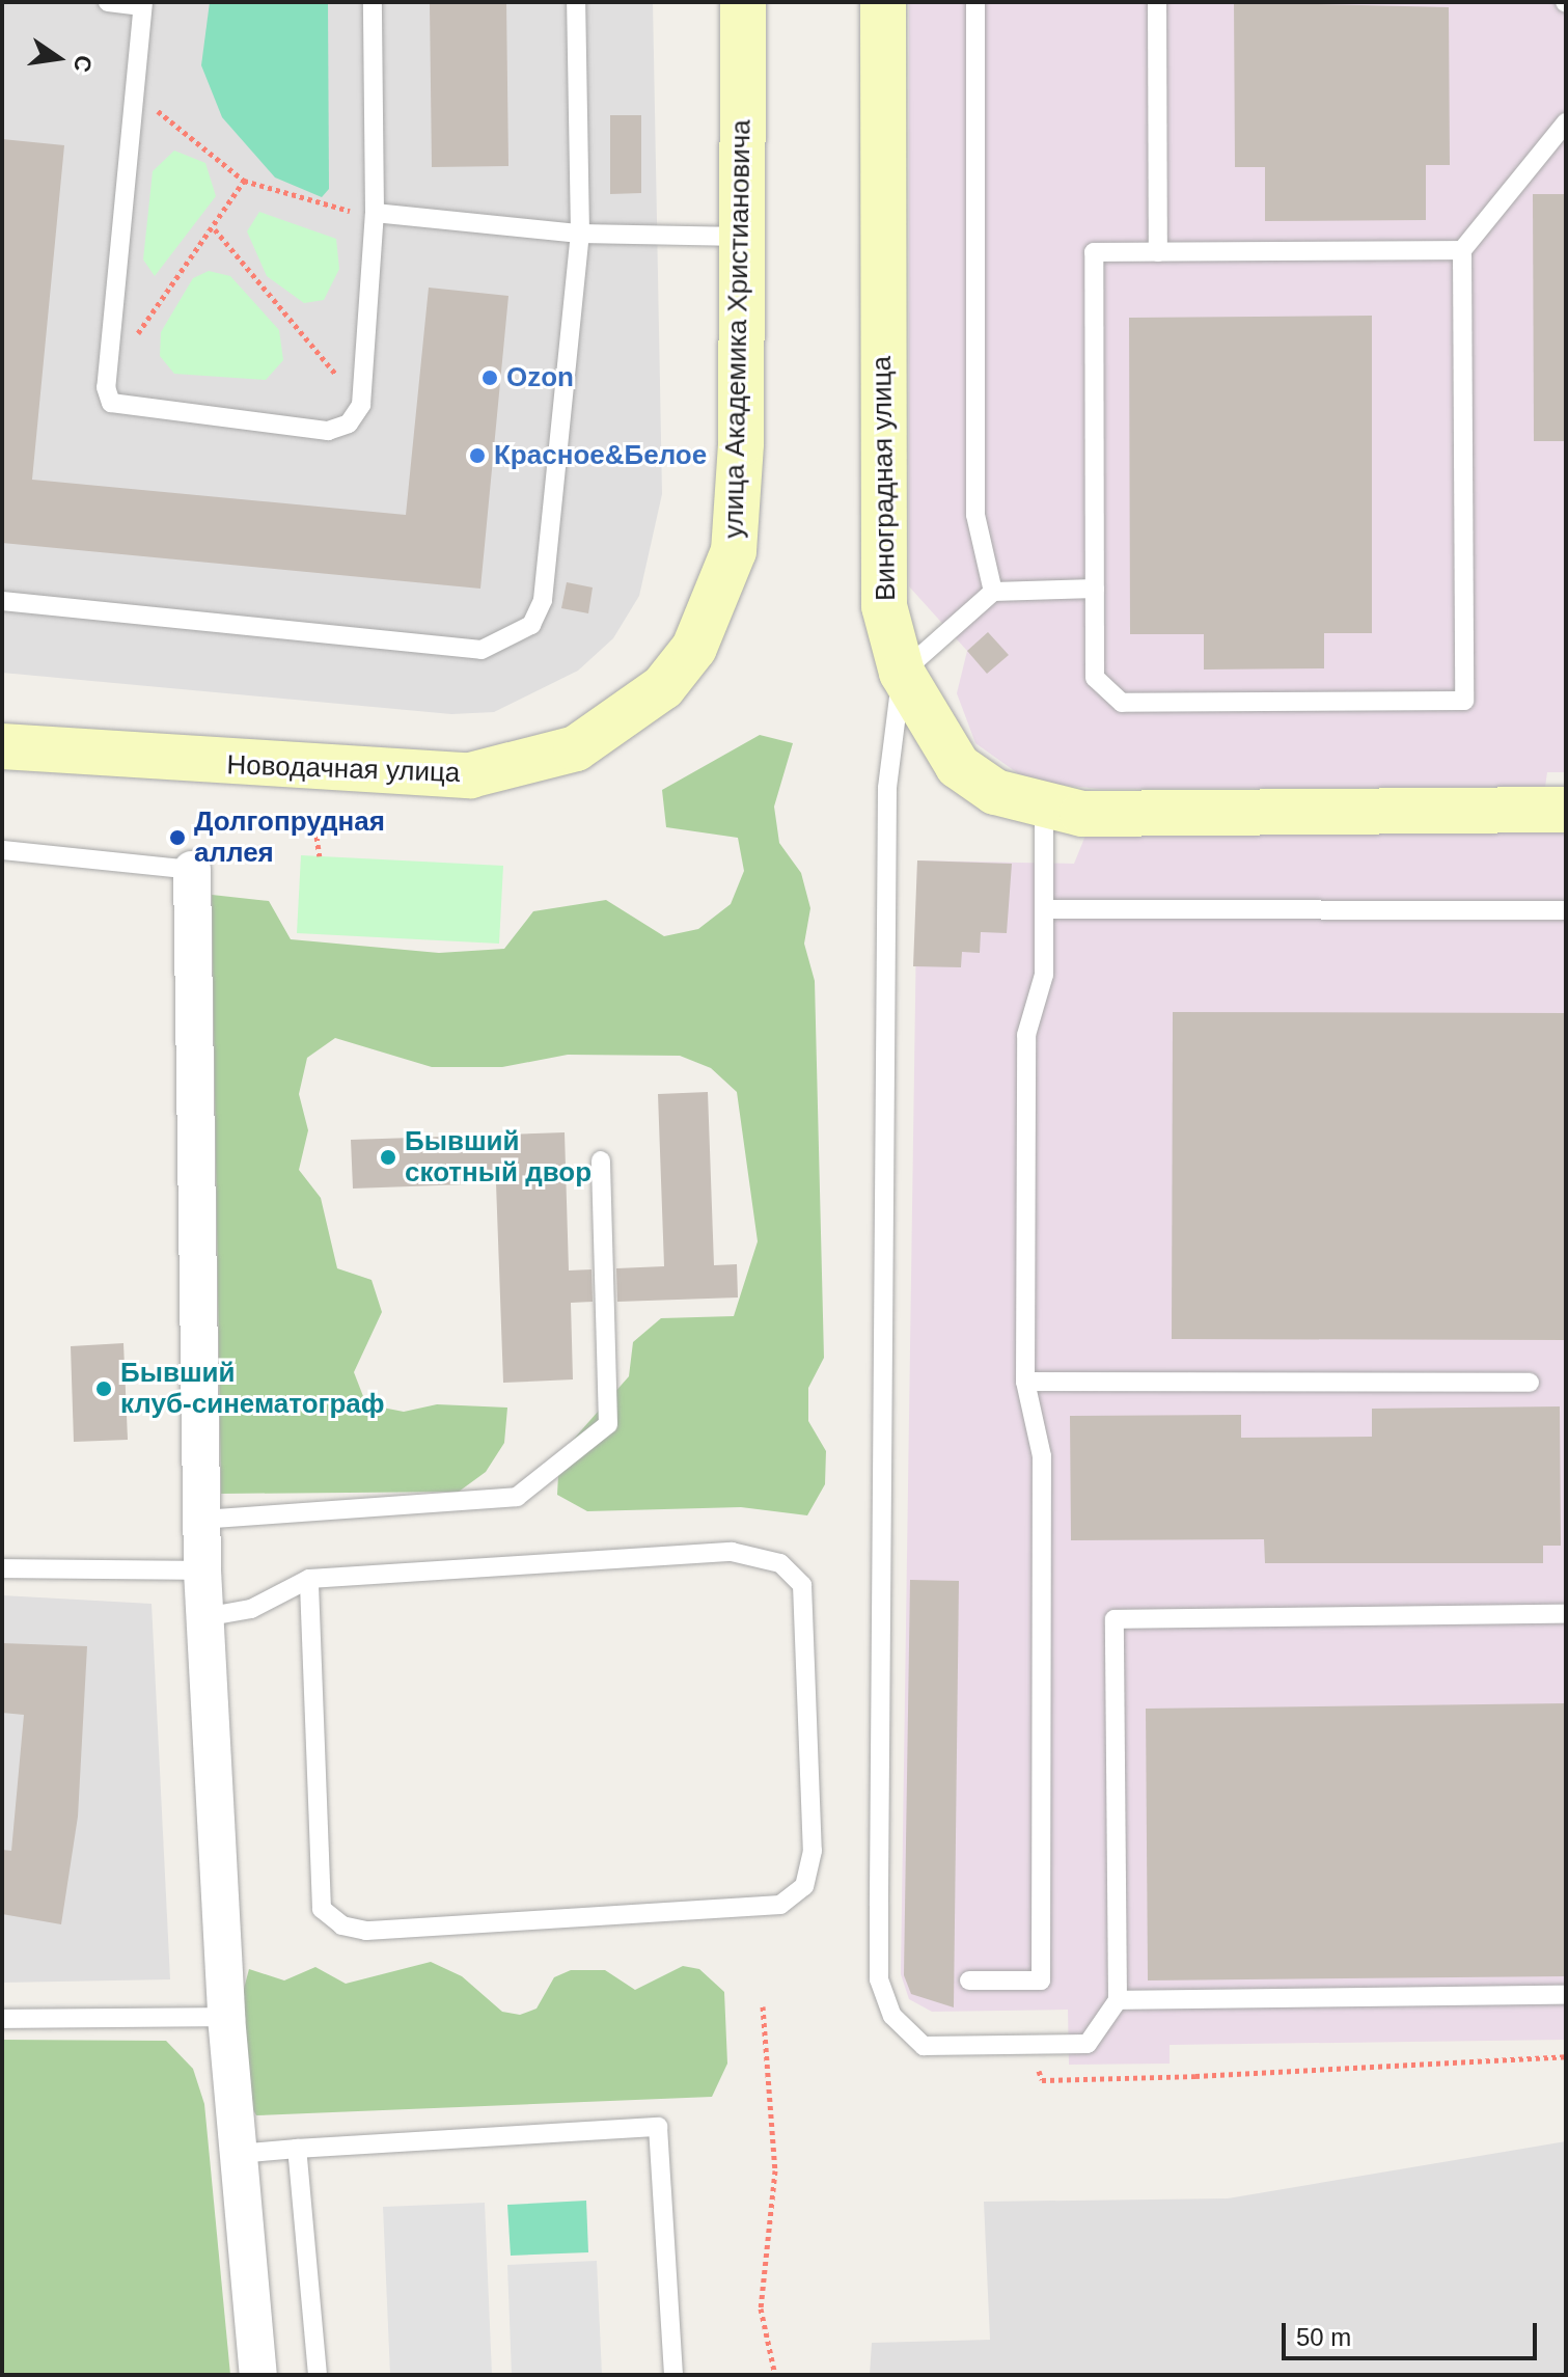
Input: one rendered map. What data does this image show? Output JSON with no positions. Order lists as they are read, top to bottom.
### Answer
{
  "streets": {
    "street": ["улица Академика Христиановича", "Виноградная улица", "Новодачная улица"]
  },
  "crossings": [
    ["улица Академика Христиановича", "Новодачная улица"]
  ],
  "places": [
    "Ozon",
    "Красное&Белое",
    "Долгопрудная аллея",
    "Бывший скотный двор",
    "Бывший клуб-синематограф"
  ],
  "scale_bar": "50 m",
  "north": "right"
}
